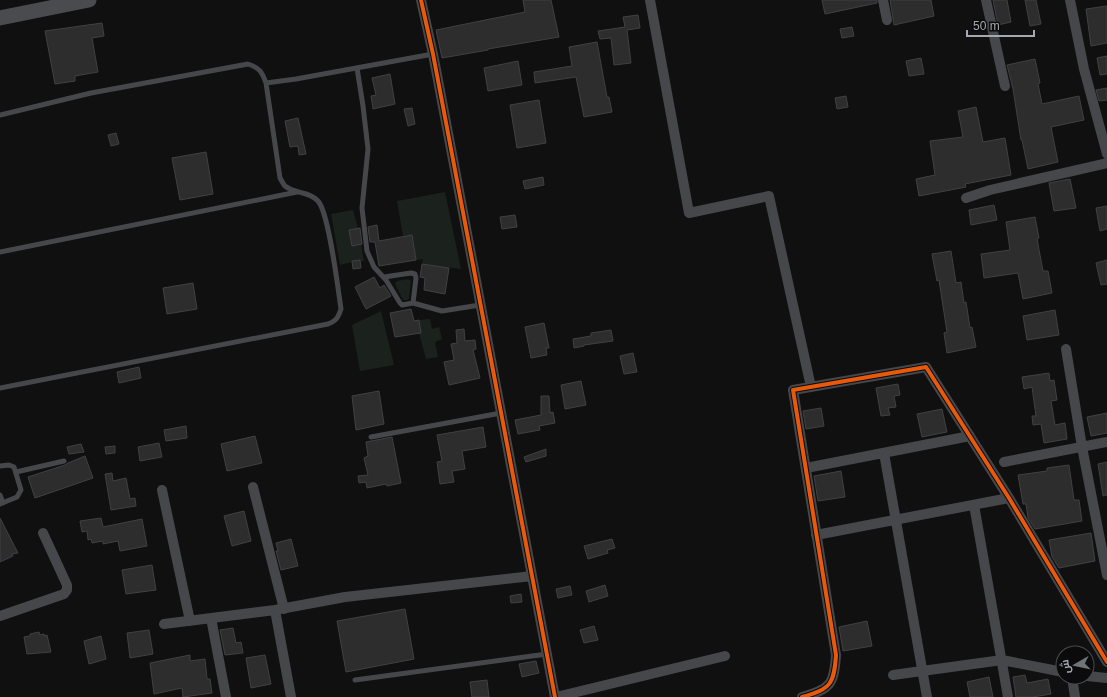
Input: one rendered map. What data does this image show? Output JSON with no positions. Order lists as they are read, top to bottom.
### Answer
{
  "scale_bar": "50 m",
  "north": "left"
}
